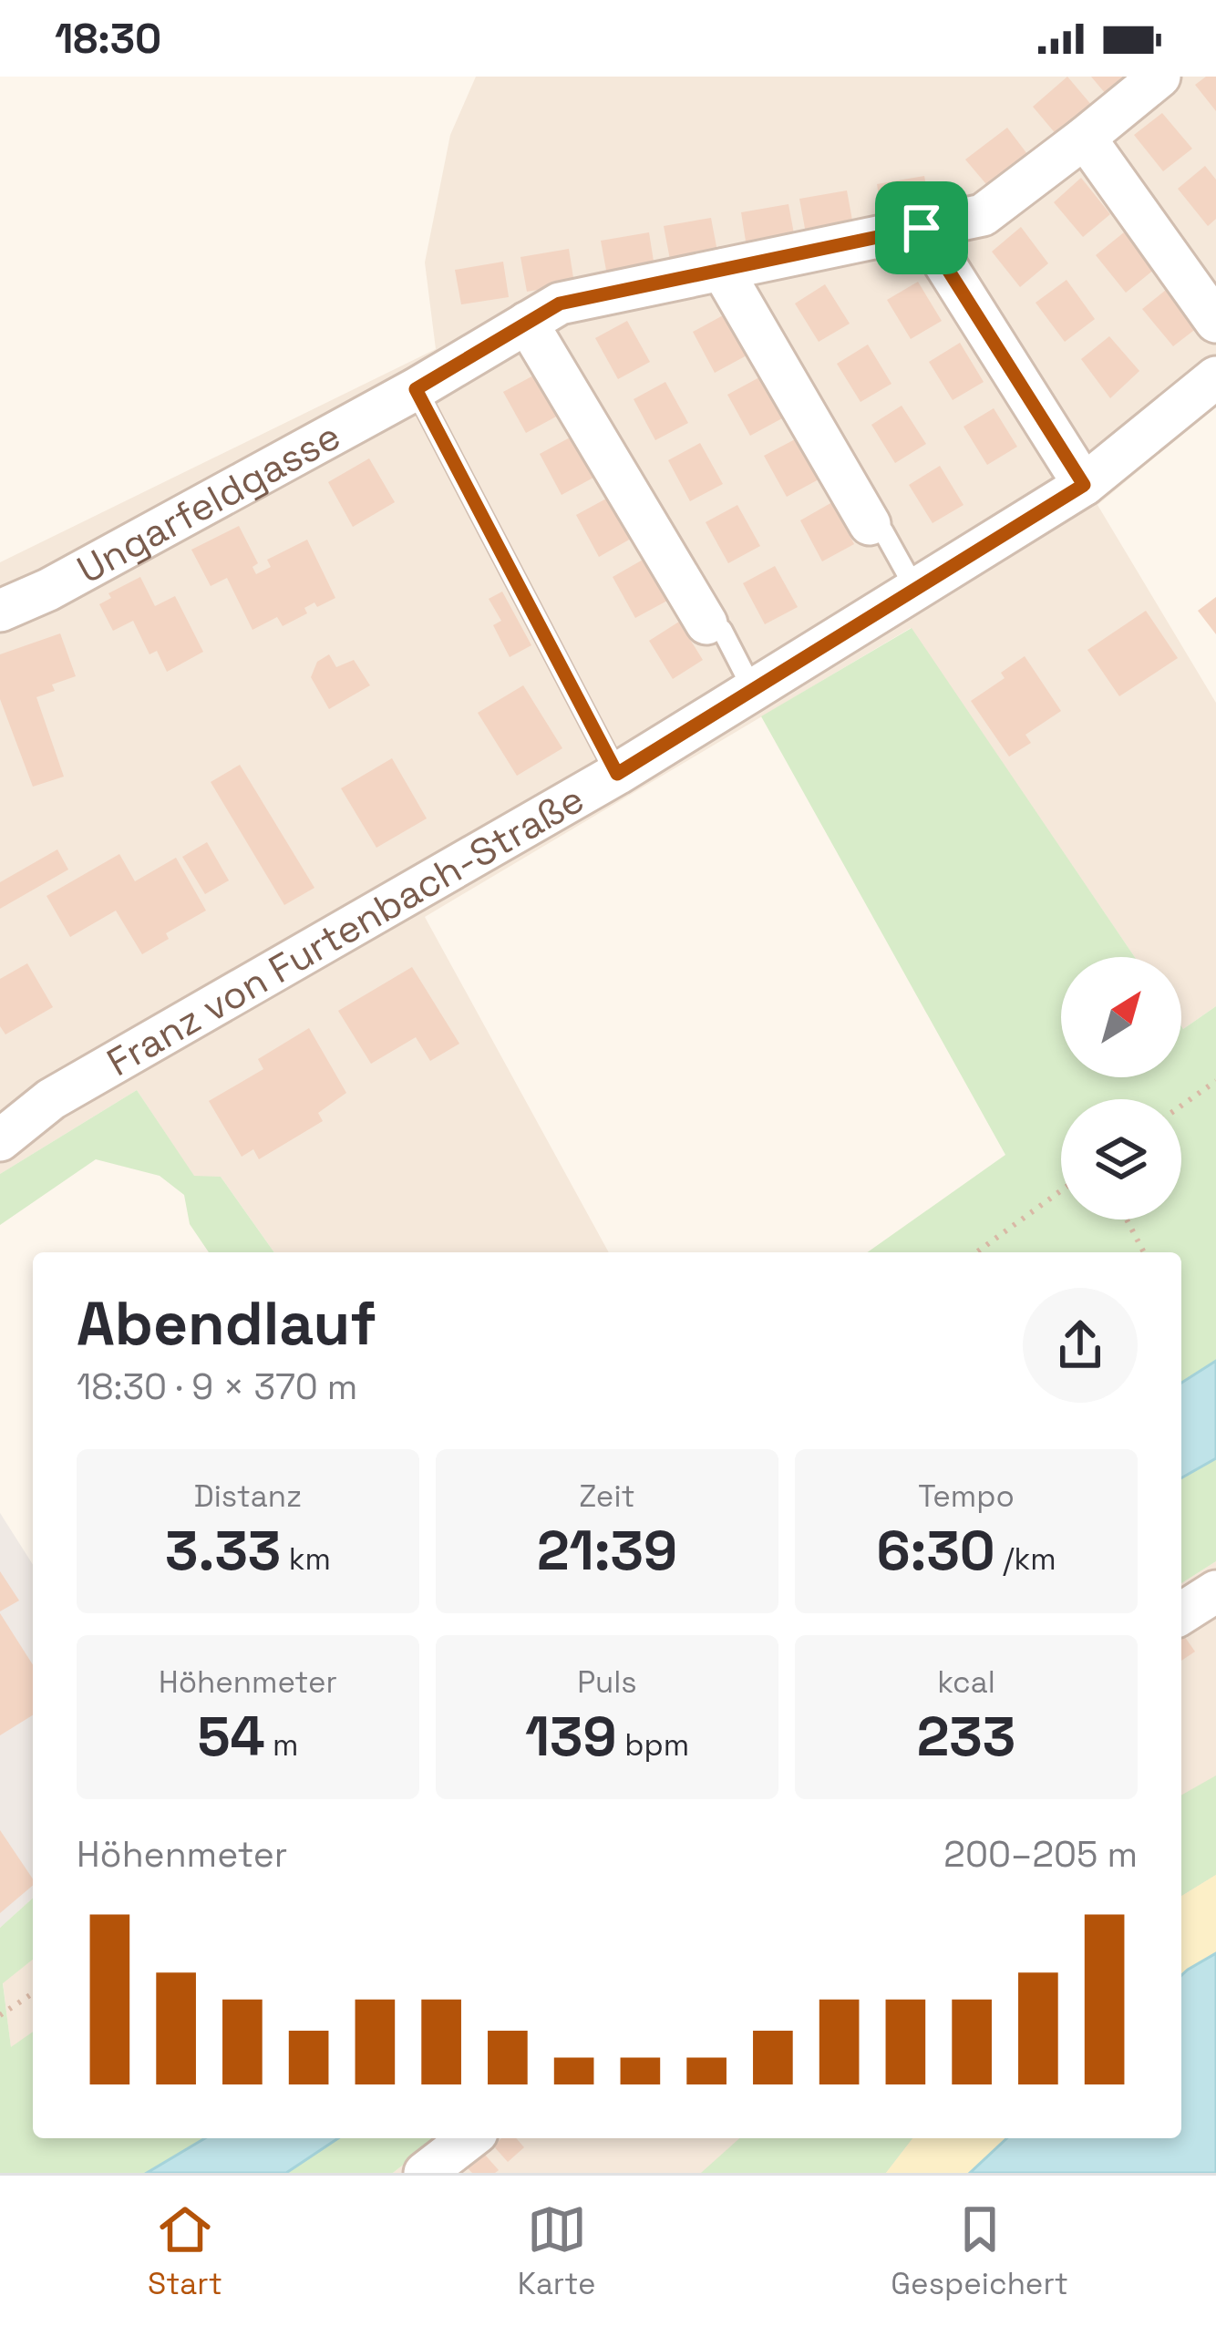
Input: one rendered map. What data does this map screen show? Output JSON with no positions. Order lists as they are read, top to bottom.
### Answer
{
  "streets": {
    "street": ["Ungarfeldgasse", "Franz von Furtenbach-Straße"]
  },
  "north": "top right",
  "page": {
    "status": "18:30",
    "heading": ["Abendlauf", "18:30 · 9 × 370 m"],
    "stats": [
      ["Distanz", "3.33 km"],
      ["Zeit", "21:39"],
      ["Tempo", "6:30 /km"],
      ["Höhenmeter", "54 m"],
      ["Puls", "139 bpm"],
      ["kcal", "233"]
    ],
    "chart": ["Höhenmeter", "200–205 m"],
    "tabs": ["Start", "Karte", "Gespeichert"]
  }
}
